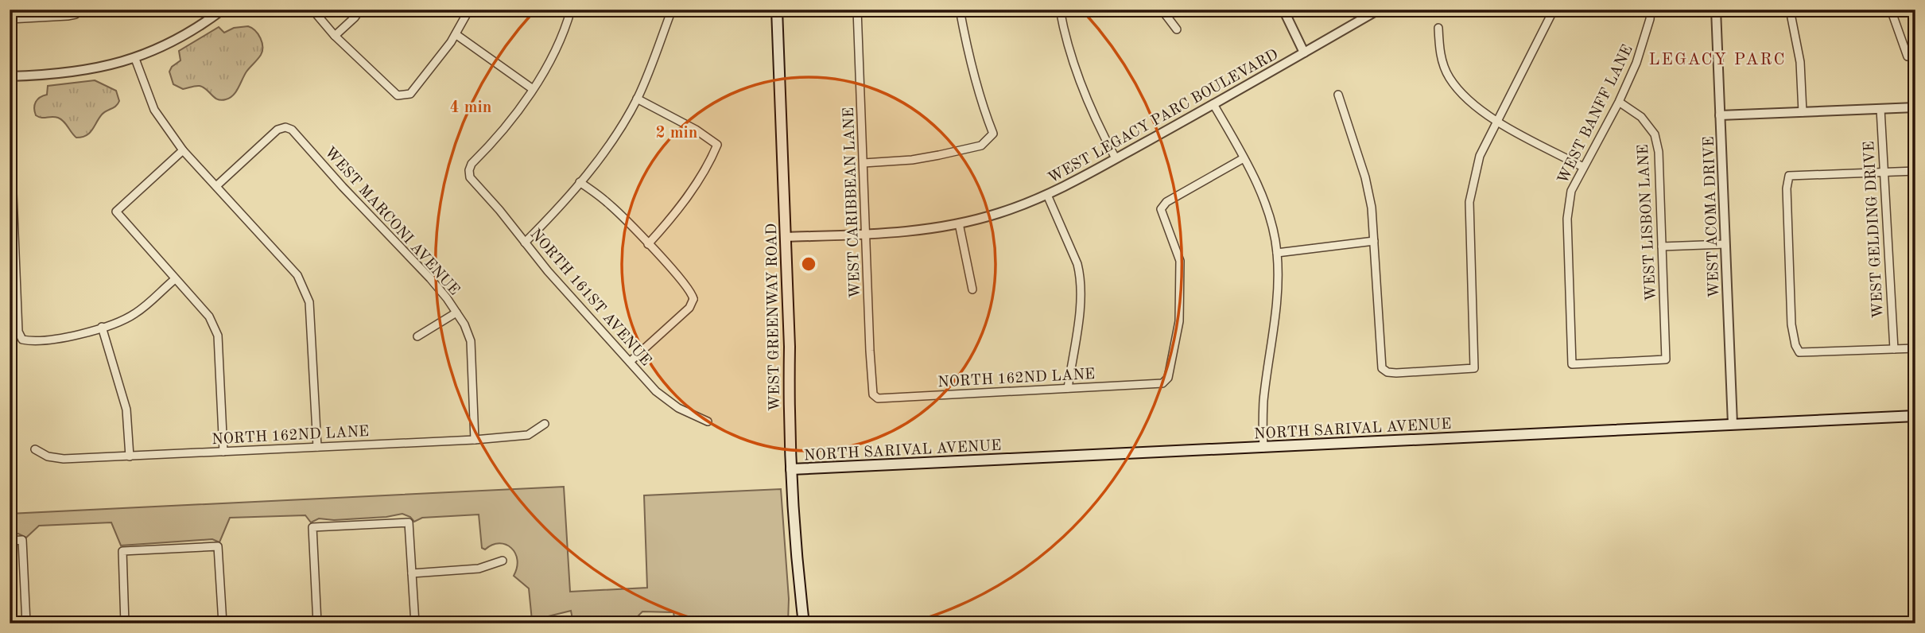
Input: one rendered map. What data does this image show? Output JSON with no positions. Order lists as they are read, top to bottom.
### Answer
{
  "streets": {
    "main road": ["WEST GREENWAY ROAD", "NORTH SARIVAL AVENUE"],
    "street": [
      "WEST BANFF LANE",
      "WEST LEGACY PARC BOULEVARD",
      "WEST CARIBBEAN LANE",
      "WEST ACOMA DRIVE",
      "WEST MARCONI AVENUE",
      "WEST LISBON LANE",
      "WEST GELDING DRIVE",
      "NORTH 161ST AVENUE",
      "NORTH 162ND LANE"
    ]
  },
  "crossings": [
    ["WEST BANFF LANE", "WEST LISBON LANE"],
    ["WEST LEGACY PARC BOULEVARD", "WEST CARIBBEAN LANE"],
    ["WEST LEGACY PARC BOULEVARD", "WEST GREENWAY ROAD"],
    ["WEST CARIBBEAN LANE", "NORTH 162ND LANE"],
    ["WEST ACOMA DRIVE", "NORTH SARIVAL AVENUE"],
    ["WEST MARCONI AVENUE", "NORTH 162ND LANE"],
    ["WEST GREENWAY ROAD", "NORTH SARIVAL AVENUE"]
  ],
  "districts": ["LEGACY PARC"],
  "rings": ["4 min", "2 min"]
}
